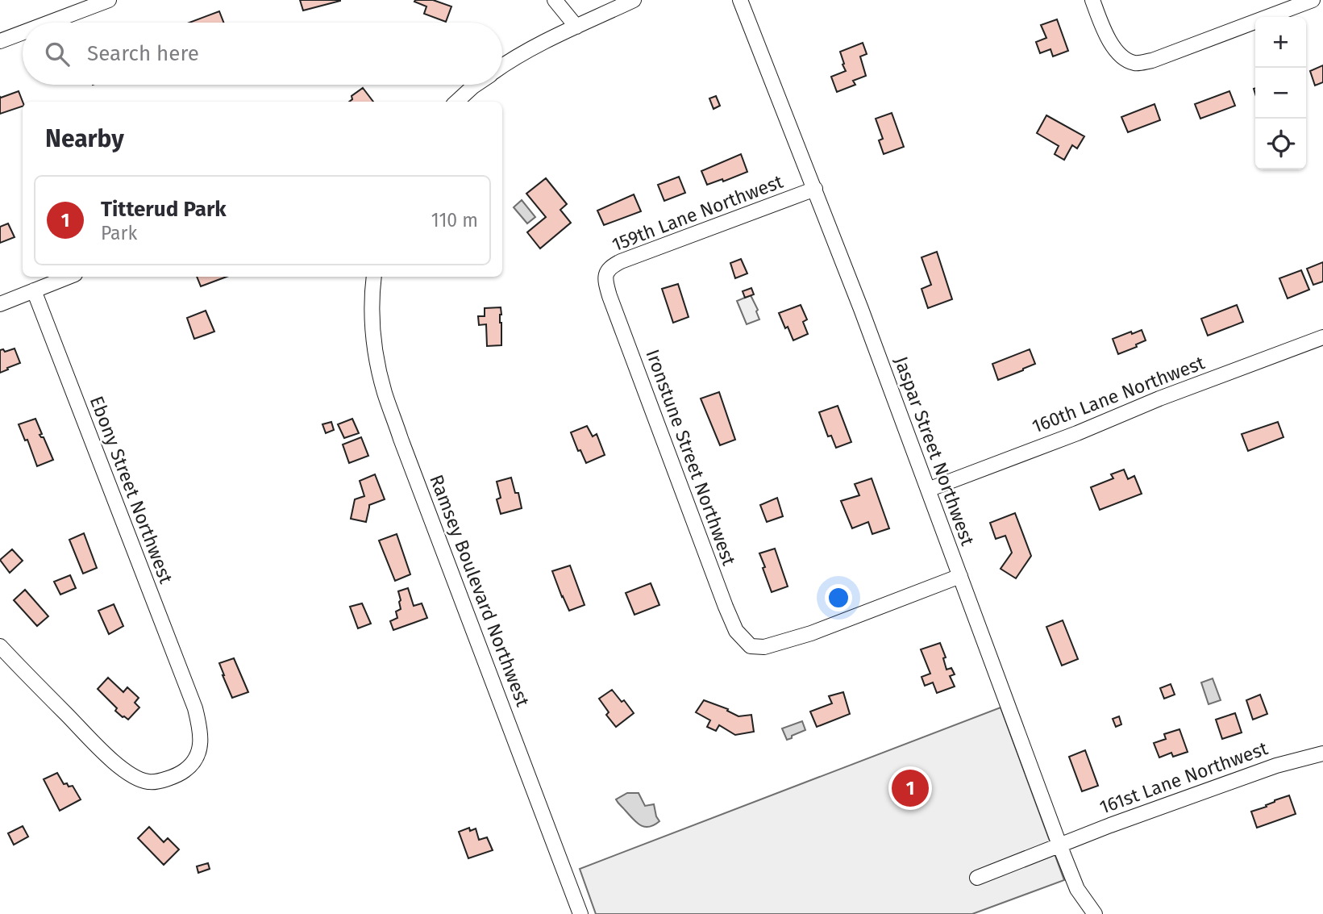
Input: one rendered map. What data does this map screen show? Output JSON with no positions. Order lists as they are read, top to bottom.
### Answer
{
  "streets": {
    "street": [
      "159th Lane Northwest",
      "160th Lane Northwest",
      "Jaspar Street Northwest",
      "Ironstune Street Northwest",
      "Ebony Street Northwest",
      "Ramsey Boulevard Northwest",
      "161st Lane Northwest"
    ]
  },
  "crossings": [
    ["159th Lane Northwest", "Jaspar Street Northwest"],
    ["159th Lane Northwest", "Ironstune Street Northwest"],
    ["160th Lane Northwest", "Jaspar Street Northwest"],
    ["Jaspar Street Northwest", "Ironstune Street Northwest"],
    ["Jaspar Street Northwest", "161st Lane Northwest"]
  ],
  "page": {
    "map_buttons": ["+", "−"],
    "search": "Search here",
    "heading": "Nearby",
    "list": [
      {
        "mark": "1",
        "name": "Titterud Park",
        "note": "Park",
        "value": "110 m"
      }
    ],
    "pins": "1"
  }
}
